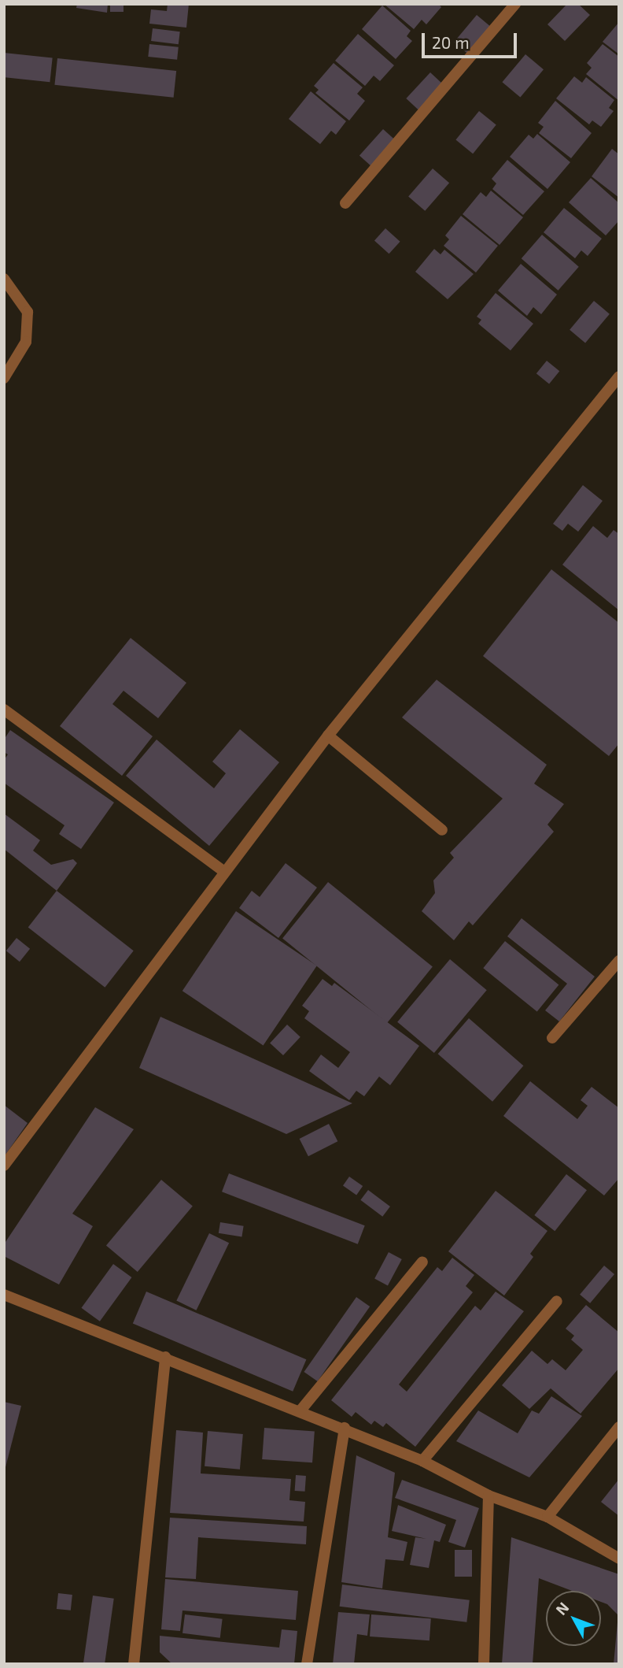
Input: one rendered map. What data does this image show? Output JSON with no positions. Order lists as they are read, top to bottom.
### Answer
{
  "scale_bar": "20 m",
  "north": "top left"
}
